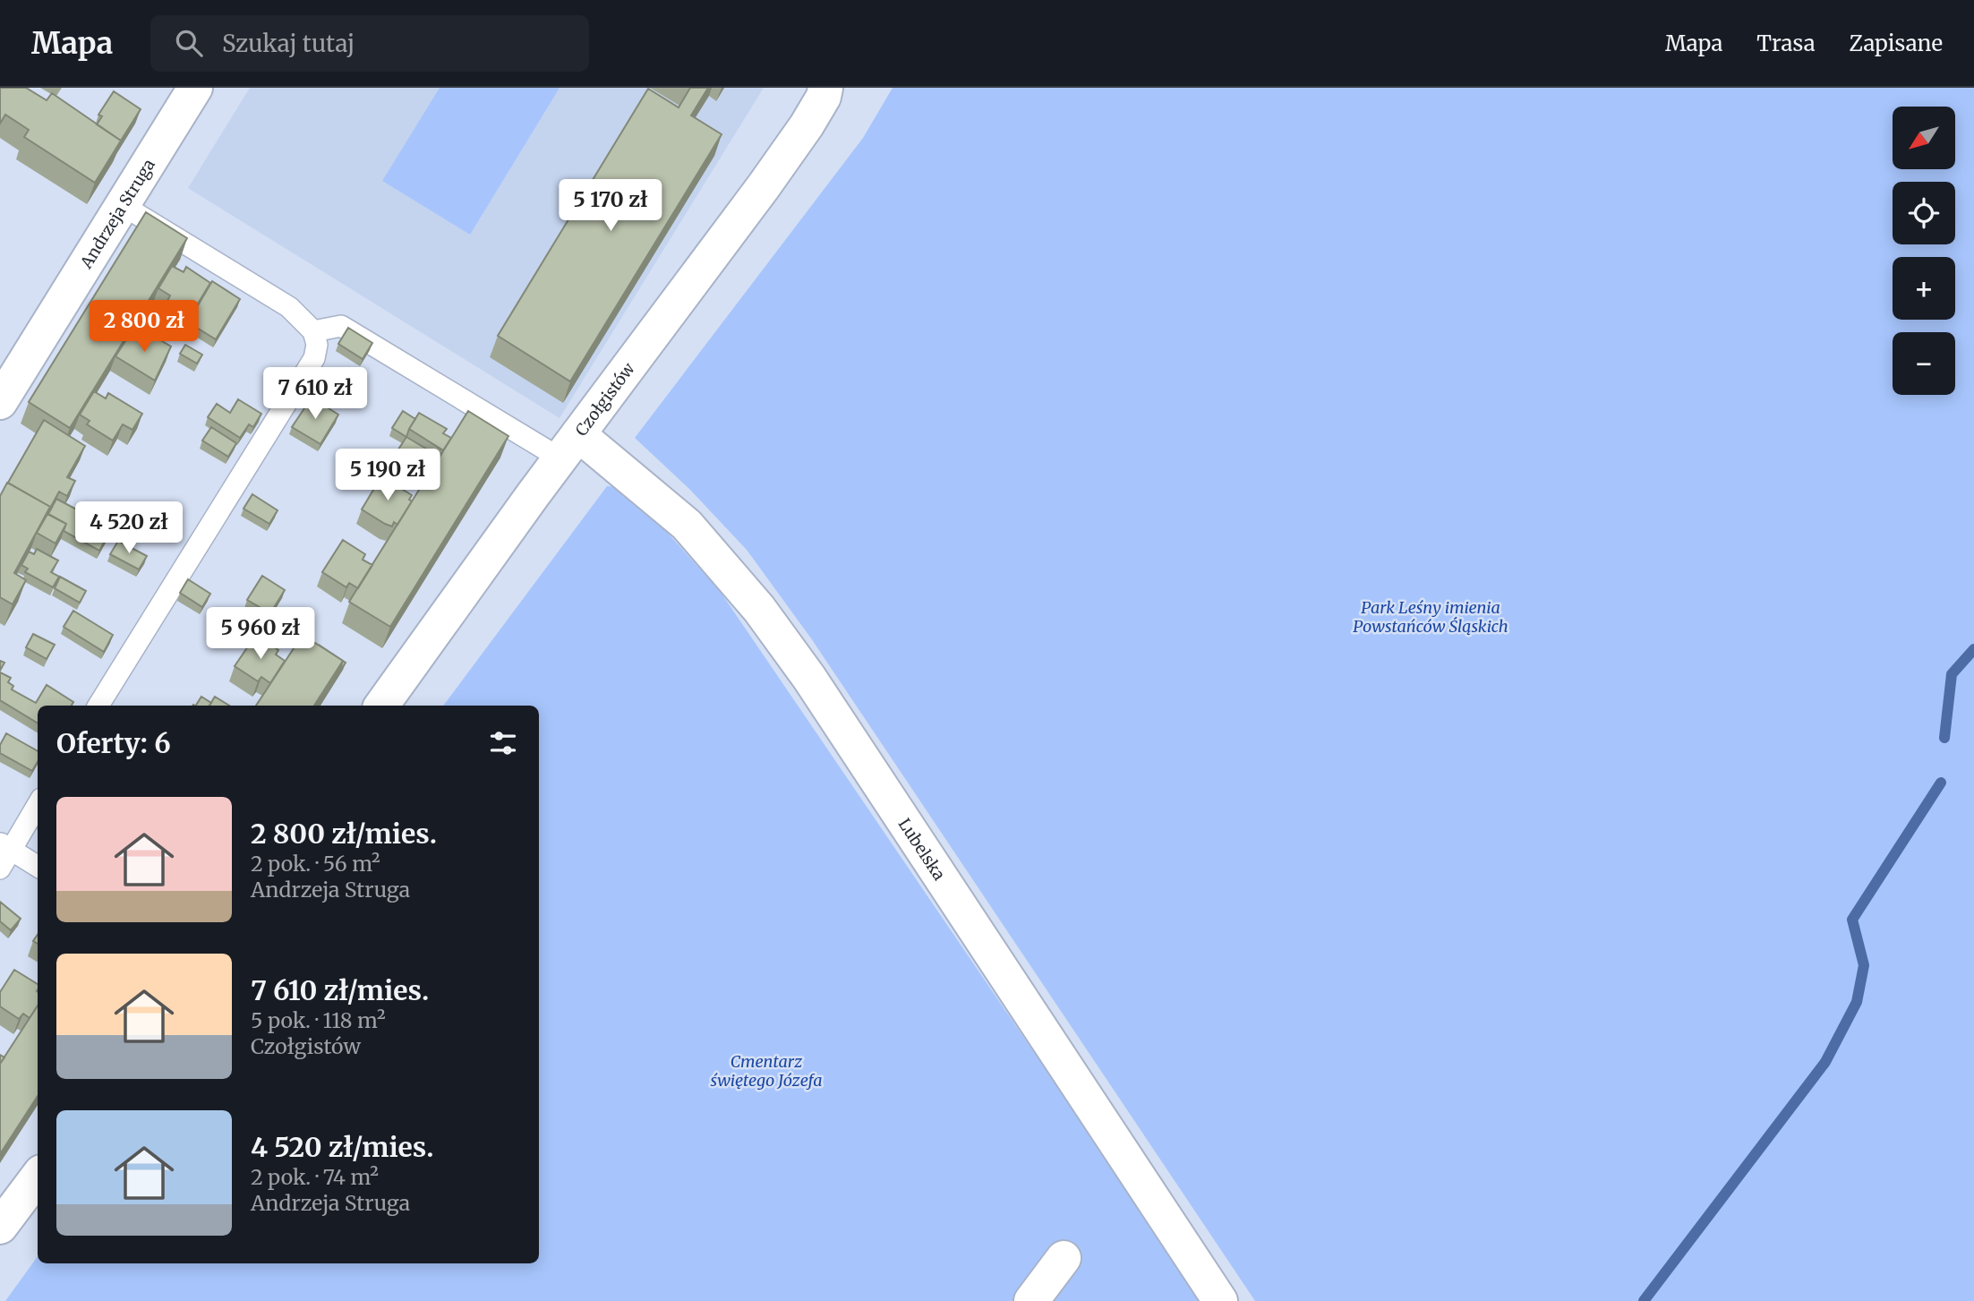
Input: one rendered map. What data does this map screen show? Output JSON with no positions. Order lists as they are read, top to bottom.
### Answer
{
  "streets": {
    "street": ["Andrzeja Struga", "Czołgistów", "Lubelska"]
  },
  "crossings": [
    ["Czołgistów", "Lubelska"]
  ],
  "parks": ["Park Leśny imienia Powstańców Śląskich", "Cmentarz świętego Józefa"],
  "north": "bottom left",
  "page": {
    "header": "Mapa",
    "search": "Szukaj tutaj",
    "nav": ["Mapa", "Trasa", "Zapisane"],
    "map_buttons": ["+", "−"],
    "price": [
      "5 170 zł",
      "2 800 zł",
      "7 610 zł",
      "5 190 zł",
      "4 520 zł",
      "5 960 zł"
    ],
    "heading": "Oferty: 6",
    "list": [
      {
        "name": "2 800 zł/mies.",
        "note": "2 pok. · 56 m² · Andrzeja Struga"
      },
      {
        "name": "7 610 zł/mies.",
        "note": "5 pok. · 118 m² · Czołgistów"
      },
      {
        "name": "4 520 zł/mies.",
        "note": "2 pok. · 74 m² · Andrzeja Struga"
      }
    ]
  }
}
